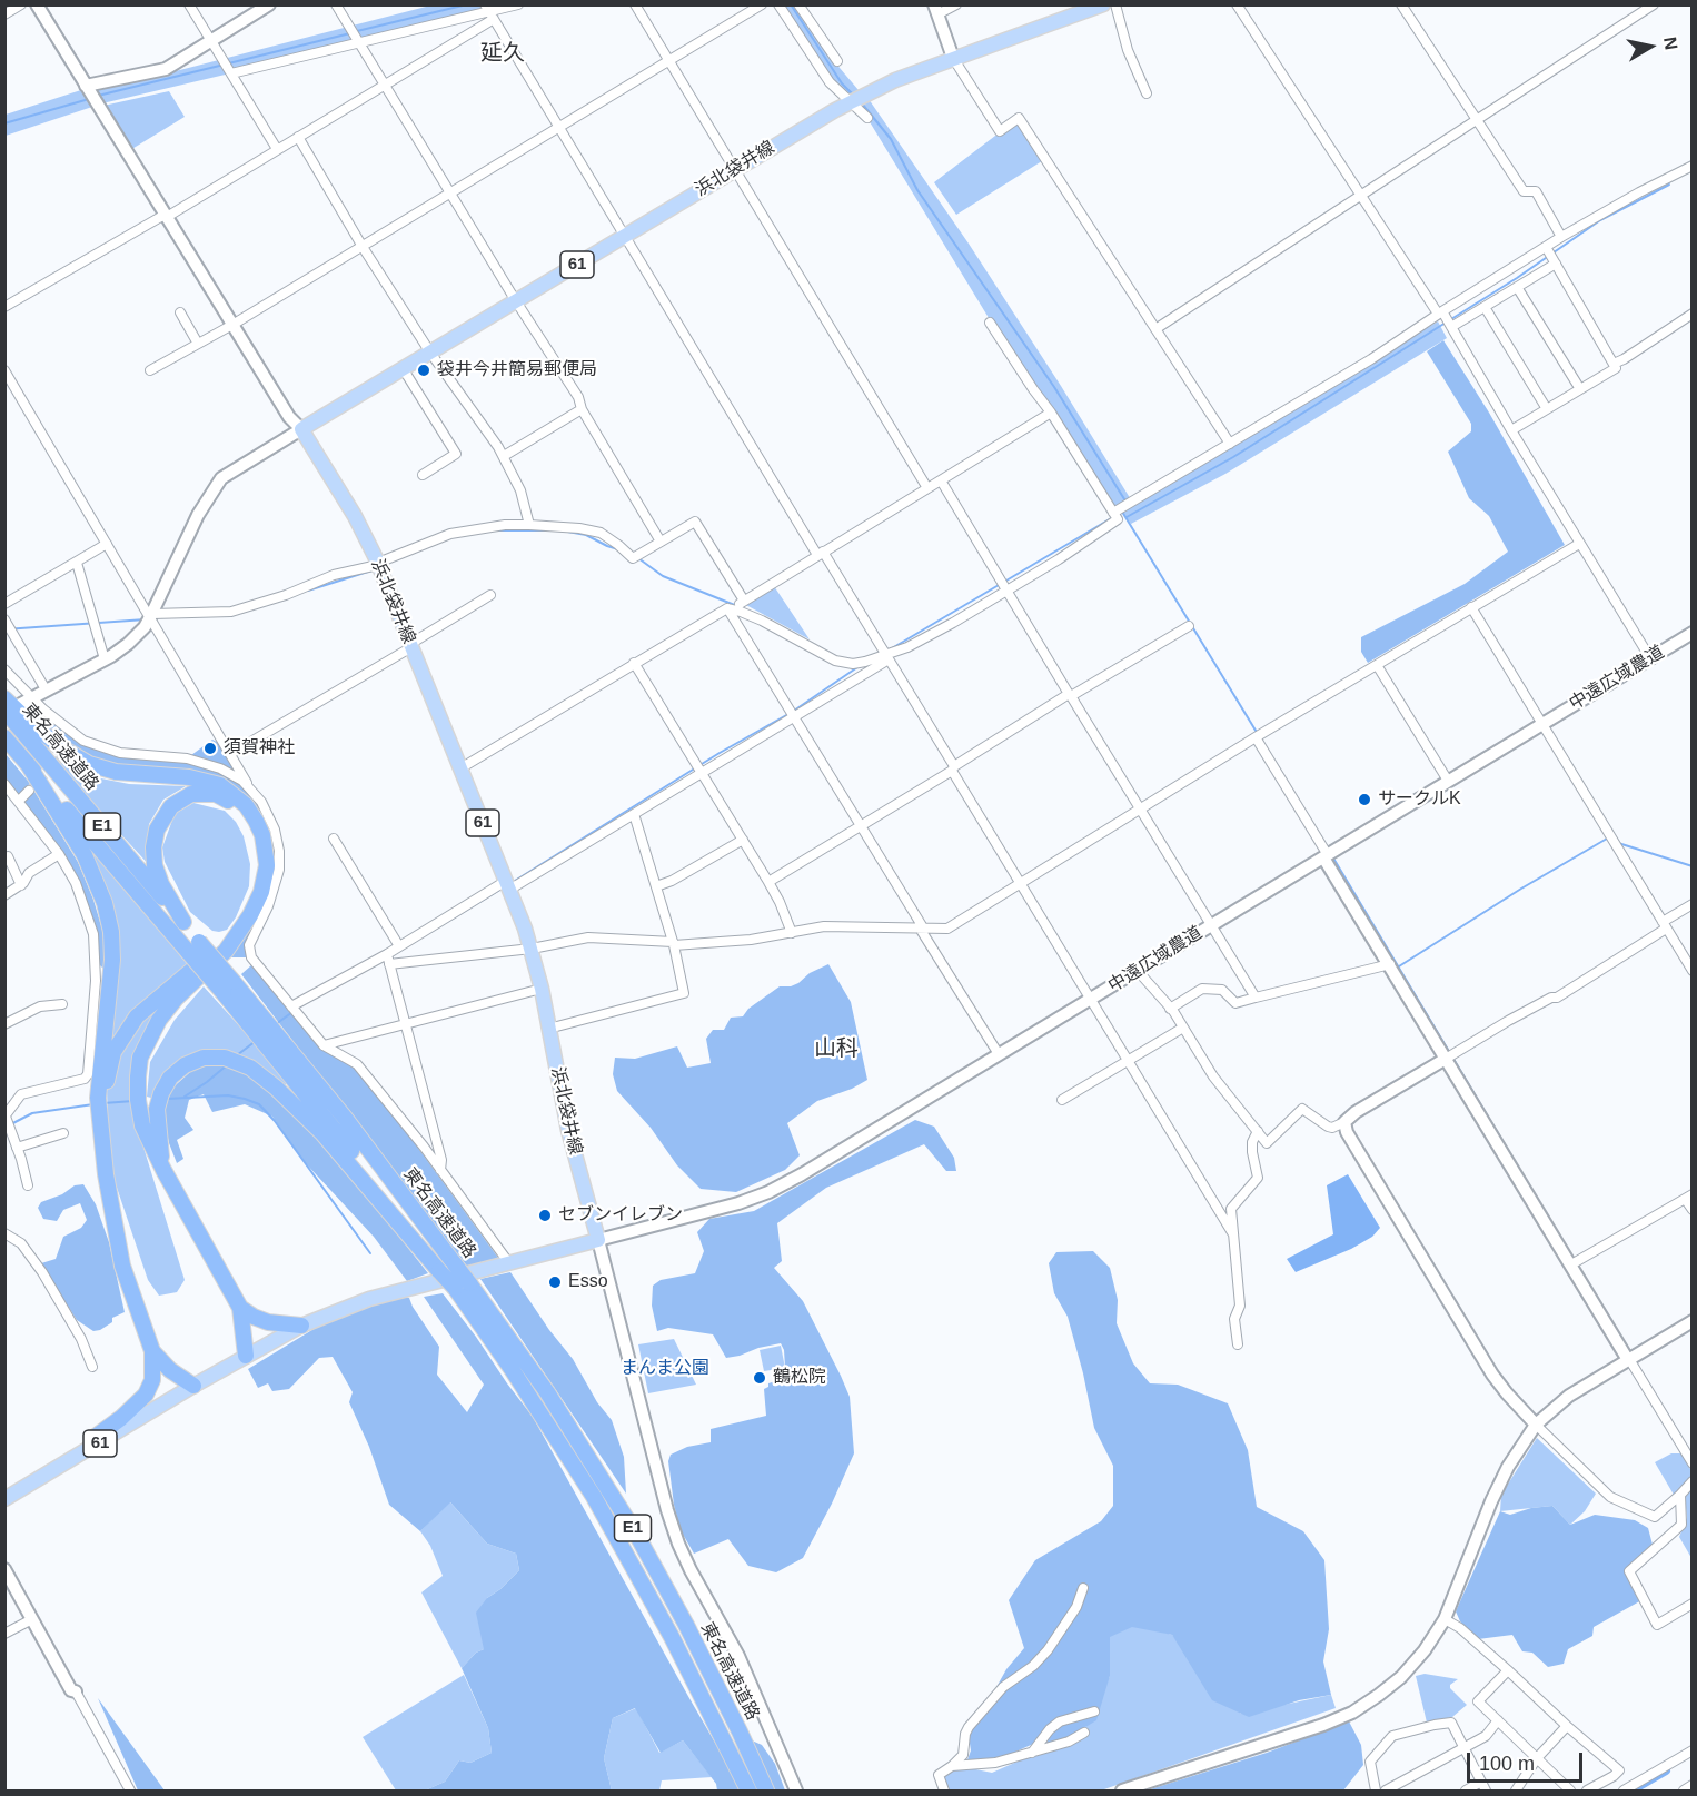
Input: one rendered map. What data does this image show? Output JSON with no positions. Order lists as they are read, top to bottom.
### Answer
{
  "streets": {
    "highway": ["東名高速道路", "E1"],
    "main road": ["浜北袋井線", "61"],
    "street": ["中遠広域農道"]
  },
  "crossings": [
    ["浜北袋井線", "61"],
    ["浜北袋井線", "中遠広域農道"],
    ["61", "中遠広域農道"]
  ],
  "districts": ["延久", "山科"],
  "parks": ["まんま公園"],
  "places": [
    "袋井今井簡易郵便局",
    "須賀神社",
    "サークルK",
    "セブンイレブン",
    "Esso",
    "鶴松院"
  ],
  "scale_bar": "100 m",
  "north": "right"
}
